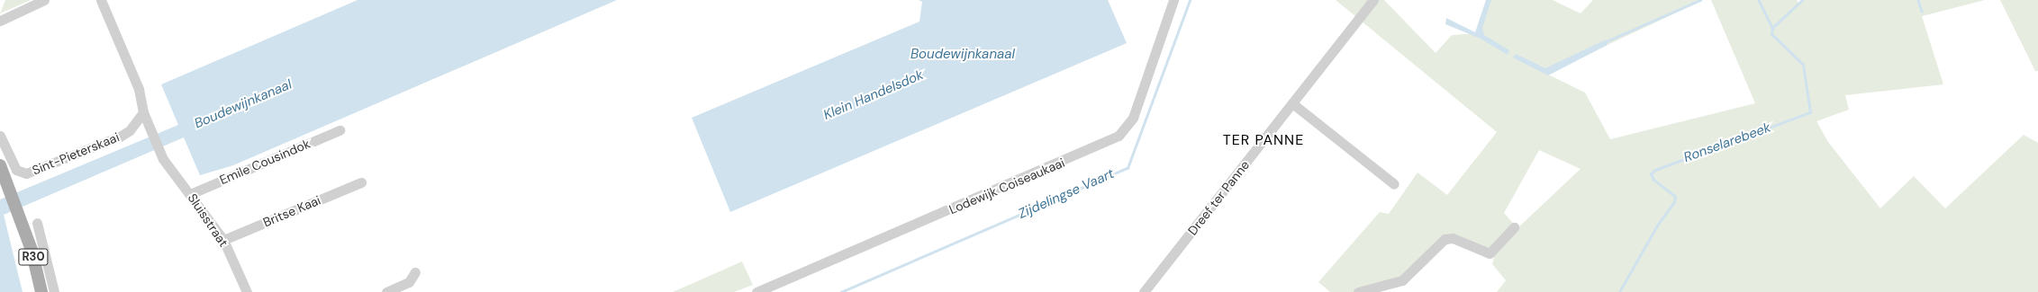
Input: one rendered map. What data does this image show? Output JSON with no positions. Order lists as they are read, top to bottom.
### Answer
{
  "streets": {
    "main road": ["R30"],
    "street": [
      "Sint-Pieterskaai",
      "Emile Cousindok",
      "Lodewijk Coiseaukaai",
      "Dreef ter Panne",
      "Britse Kaai",
      "Sluisstraat"
    ]
  },
  "crossings": [
    ["Sint-Pieterskaai", "Sluisstraat"],
    ["Emile Cousindok", "Sluisstraat"],
    ["Britse Kaai", "Sluisstraat"]
  ],
  "districts": ["TER PANNE"],
  "water": [
    "Boudewijnkanaal",
    "Klein Handelsdok",
    "Ronselarebeek",
    "Zijdelingse Vaart"
  ]
}
